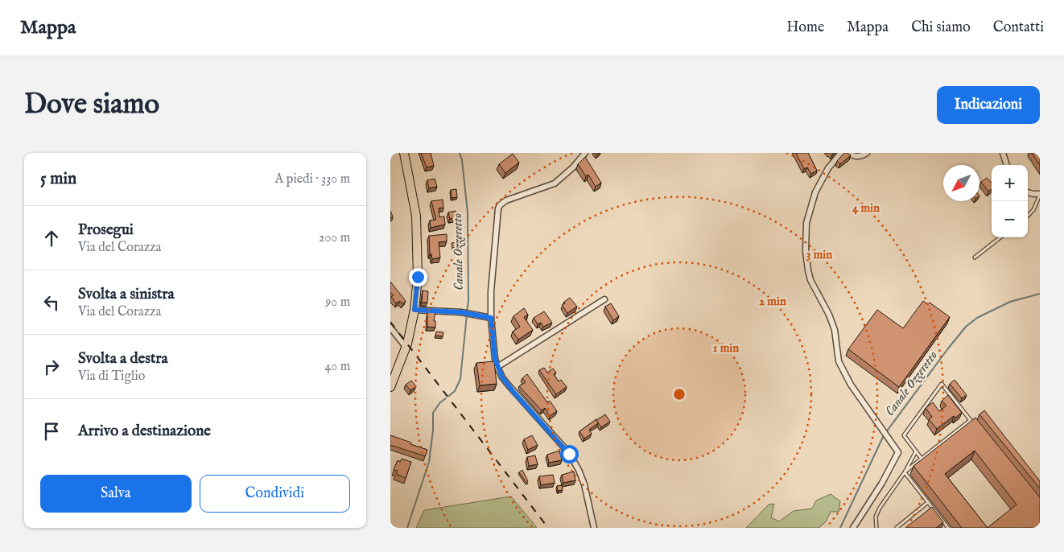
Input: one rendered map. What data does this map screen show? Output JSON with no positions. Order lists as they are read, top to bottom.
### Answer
{
  "water": ["Canale Ozzeretto"],
  "north": "bottom left",
  "page": {
    "header": "Mappa",
    "nav": [
      "Home",
      "Mappa",
      "Chi siamo",
      "Contatti"
    ],
    "buttons": [
      "Indicazioni",
      ["Salva", "Condividi"]
    ],
    "title": "Dove siamo",
    "heading": ["5 min", "A piedi · 330 m"],
    "map_buttons": ["+", "−"],
    "list": [
      ["Prosegui", "Via del Corazza", "200 m"],
      ["Svolta a sinistra", "Via del Corazza", "90 m"],
      ["Svolta a destra", "Via di Tiglio", "40 m"],
      "Arrivo a destinazione"
    ]
  },
  "rings": [
    "4 min",
    "3 min",
    "2 min",
    "1 min"
  ]
}
